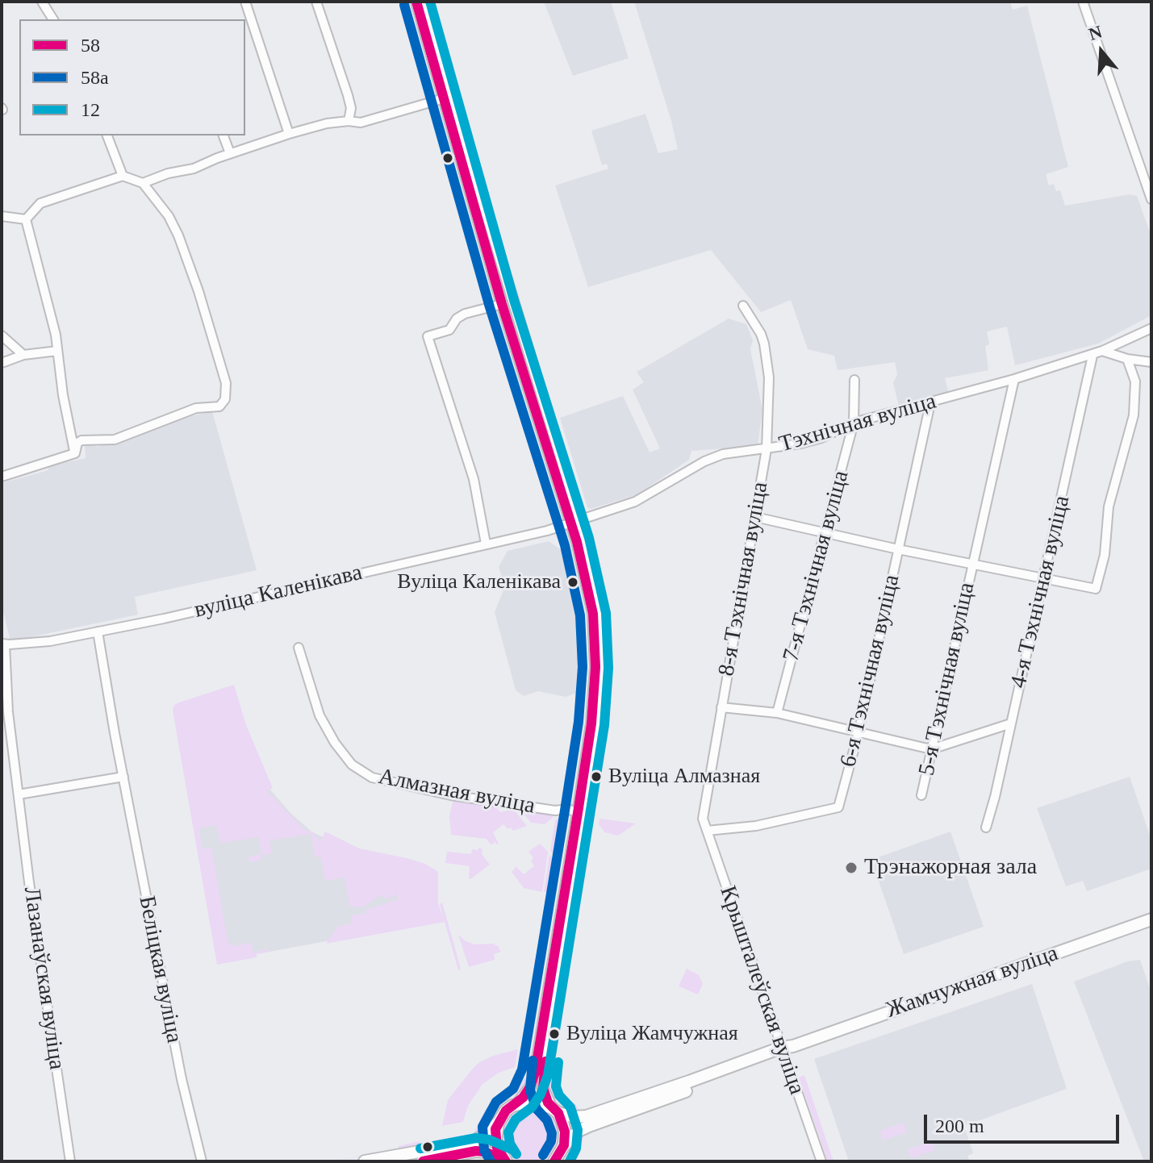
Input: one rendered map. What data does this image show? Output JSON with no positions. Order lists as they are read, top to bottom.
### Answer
{
  "streets": {
    "main road": ["Жамчужная вуліца"],
    "street": [
      "Тэхнічная вуліца",
      "7-я Тэхнічная вуліца",
      "8-я Тэхнічная вуліца",
      "вуліца Каленікава",
      "4-я Тэхнічная вуліца",
      "6-я Тэхнічная вуліца",
      "5-я Тэхнічная вуліца",
      "Алмазная вуліца",
      "Беліцкая вуліца",
      "Лазанаўская вуліца",
      "Крышталеўская вуліца"
    ]
  },
  "crossings": [
    ["Тэхнічная вуліца", "7-я Тэхнічная вуліца"],
    ["Тэхнічная вуліца", "8-я Тэхнічная вуліца"],
    ["Тэхнічная вуліца", "вуліца Каленікава"],
    ["Тэхнічная вуліца", "4-я Тэхнічная вуліца"],
    ["Тэхнічная вуліца", "6-я Тэхнічная вуліца"],
    ["Тэхнічная вуліца", "5-я Тэхнічная вуліца"],
    ["7-я Тэхнічная вуліца", "5-я Тэхнічная вуліца"],
    ["8-я Тэхнічная вуліца", "5-я Тэхнічная вуліца"],
    ["8-я Тэхнічная вуліца", "Крышталеўская вуліца"],
    ["вуліца Каленікава", "Беліцкая вуліца"],
    ["вуліца Каленікава", "Лазанаўская вуліца"],
    ["4-я Тэхнічная вуліца", "5-я Тэхнічная вуліца"],
    ["6-я Тэхнічная вуліца", "5-я Тэхнічная вуліца"],
    ["6-я Тэхнічная вуліца", "Крышталеўская вуліца"],
    ["Жамчужная вуліца", "Крышталеўская вуліца"]
  ],
  "places": [
    "Вуліца Каленікава",
    "Вуліца Алмазная",
    "Трэнажорная зала",
    "Вуліца Жамчужная"
  ],
  "lines": ["transit line 58", "transit line 12", "transit line 58а"],
  "legend": ["58", "58а", "12"],
  "scale_bar": "200 m",
  "north": "top"
}
